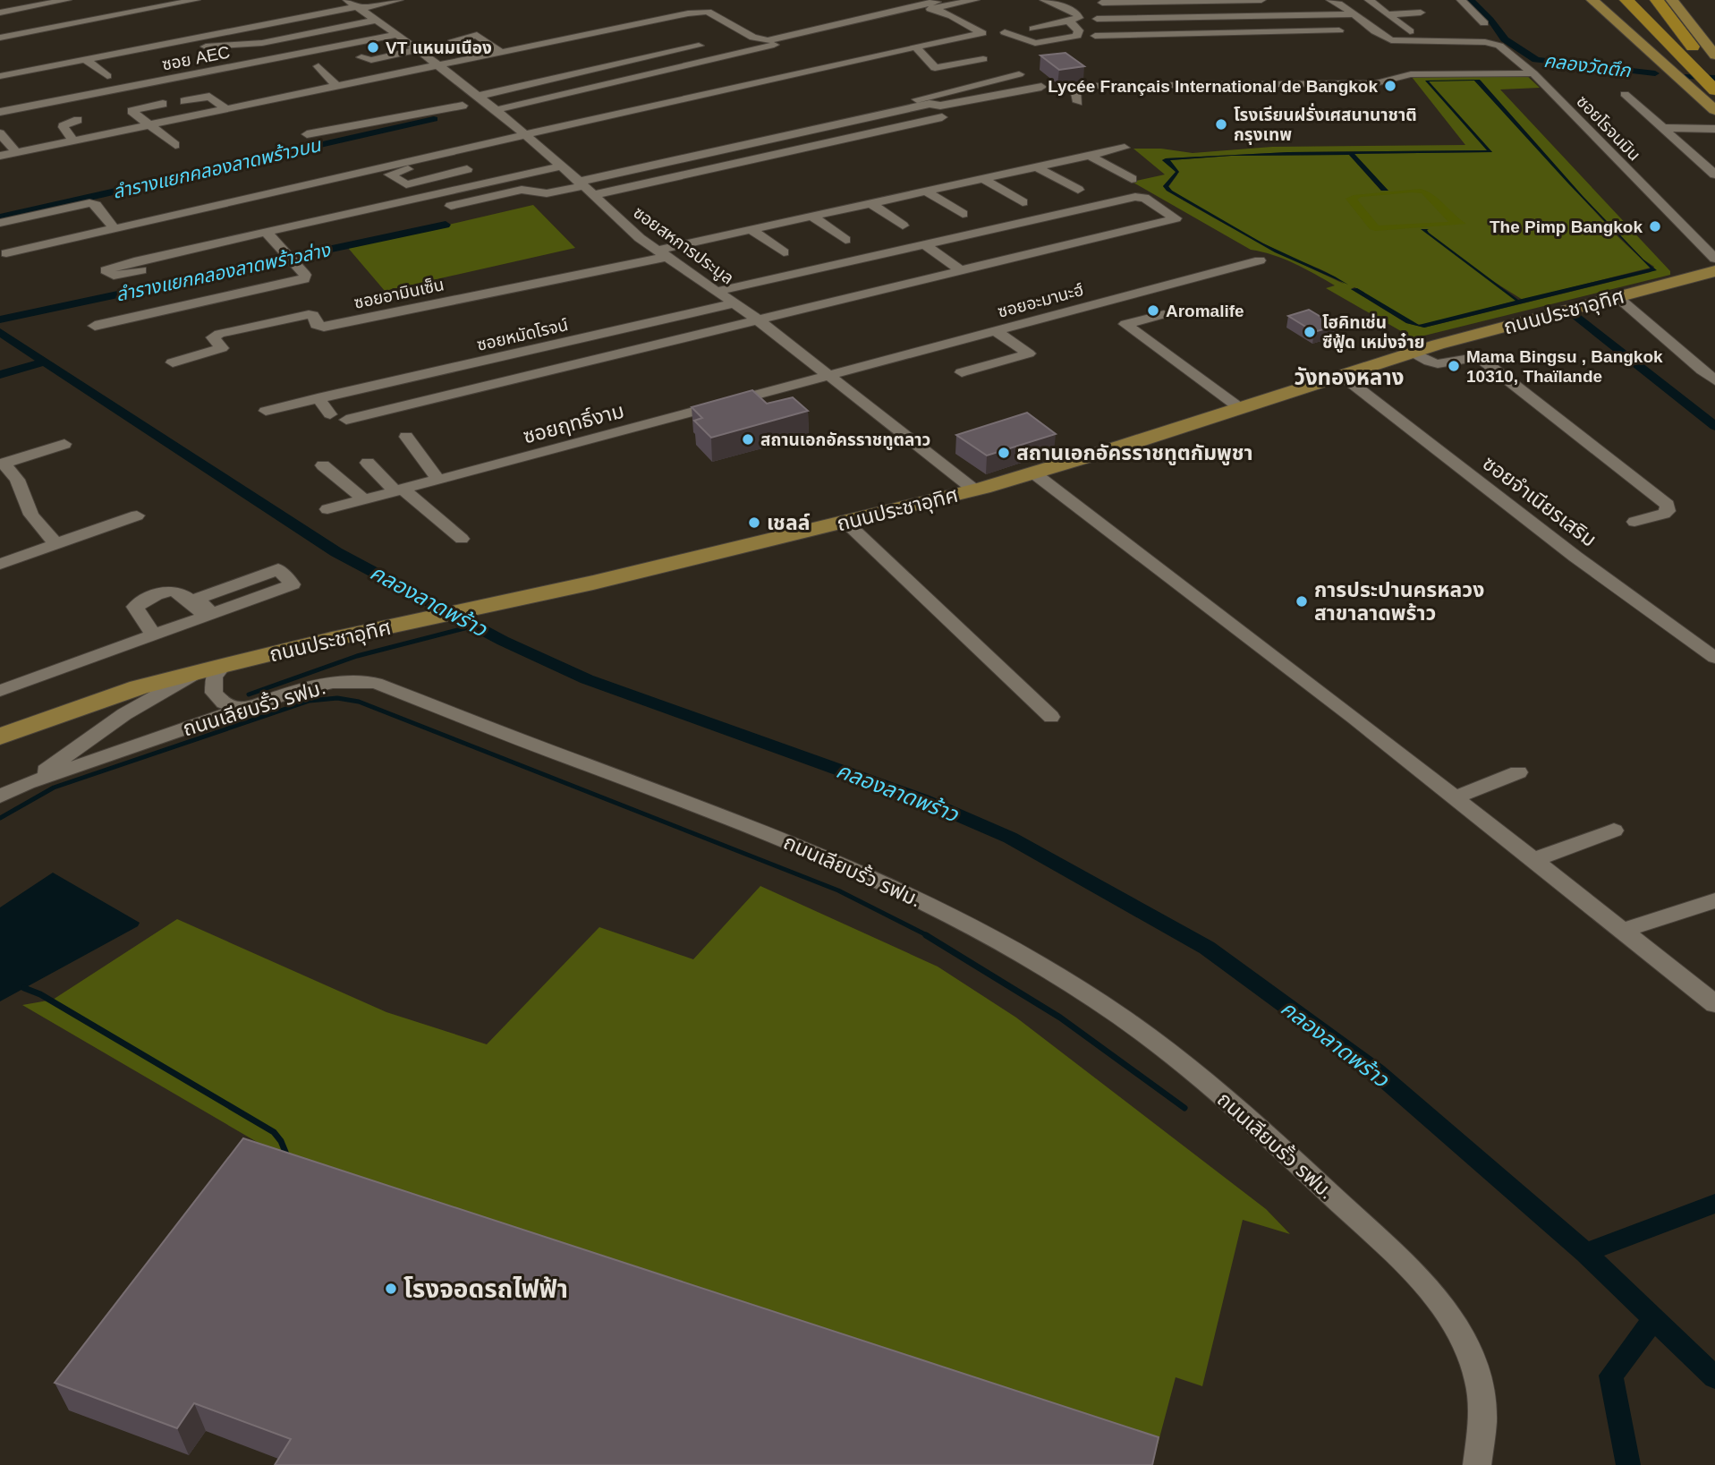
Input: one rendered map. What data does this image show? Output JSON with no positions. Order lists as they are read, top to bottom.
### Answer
{
  "streets": {
    "main road": ["ถนนประชาอุทิศ"],
    "street": [
      "ซอย AEC",
      "ซอยโรจนมิน",
      "ซอยสหการประมูล",
      "ซอยอามินเซ็น",
      "ซอยอะมานะฮ์",
      "ซอยหมัดโรจน์",
      "ซอยฤทธิ์งาม",
      "ซอยจำเนียรเสริม",
      "ถนนเลียบรั้ว รฟม."
    ]
  },
  "crossings": [
    ["ซอย AEC", "ซอยสหการประมูล"],
    ["ซอยสหการประมูล", "ซอยอามินเซ็น"],
    ["ซอยสหการประมูล", "ซอยอะมานะฮ์"],
    ["ซอยสหการประมูล", "ถนนประชาอุทิศ"],
    ["ซอยสหการประมูล", "ซอยหมัดโรจน์"],
    ["ซอยสหการประมูล", "ซอยฤทธิ์งาม"],
    ["ซอยอะมานะฮ์", "ซอยฤทธิ์งาม"],
    ["ถนนประชาอุทิศ", "ซอยจำเนียรเสริม"]
  ],
  "districts": ["วังทองหลาง"],
  "water": [
    "คลองวัดตึก",
    "ลำรางแยกคลองลาดพร้าวบน",
    "ลำรางแยกคลองลาดพร้าวล่าง",
    "คลองลาดพร้าว"
  ],
  "places": [
    "VT แหนมเนือง",
    "Lycée Français International de Bangkok",
    "โรงเรียนฝรั่งเศสนานาชาติ กรุงเทพ",
    "The Pimp Bangkok",
    "Aromalife",
    "โฮคิทเช่น ซีฟู้ด เหม่งจ๋าย",
    "Mama Bingsu , Bangkok 10310, Thaïlande",
    "สถานเอกอัครราชทูตลาว",
    "สถานเอกอัครราชทูตกัมพูชา",
    "เชลล์",
    "การประปานครหลวง สาขาลาดพร้าว",
    "โรงจอดรถไฟฟ้า"
  ]
}
